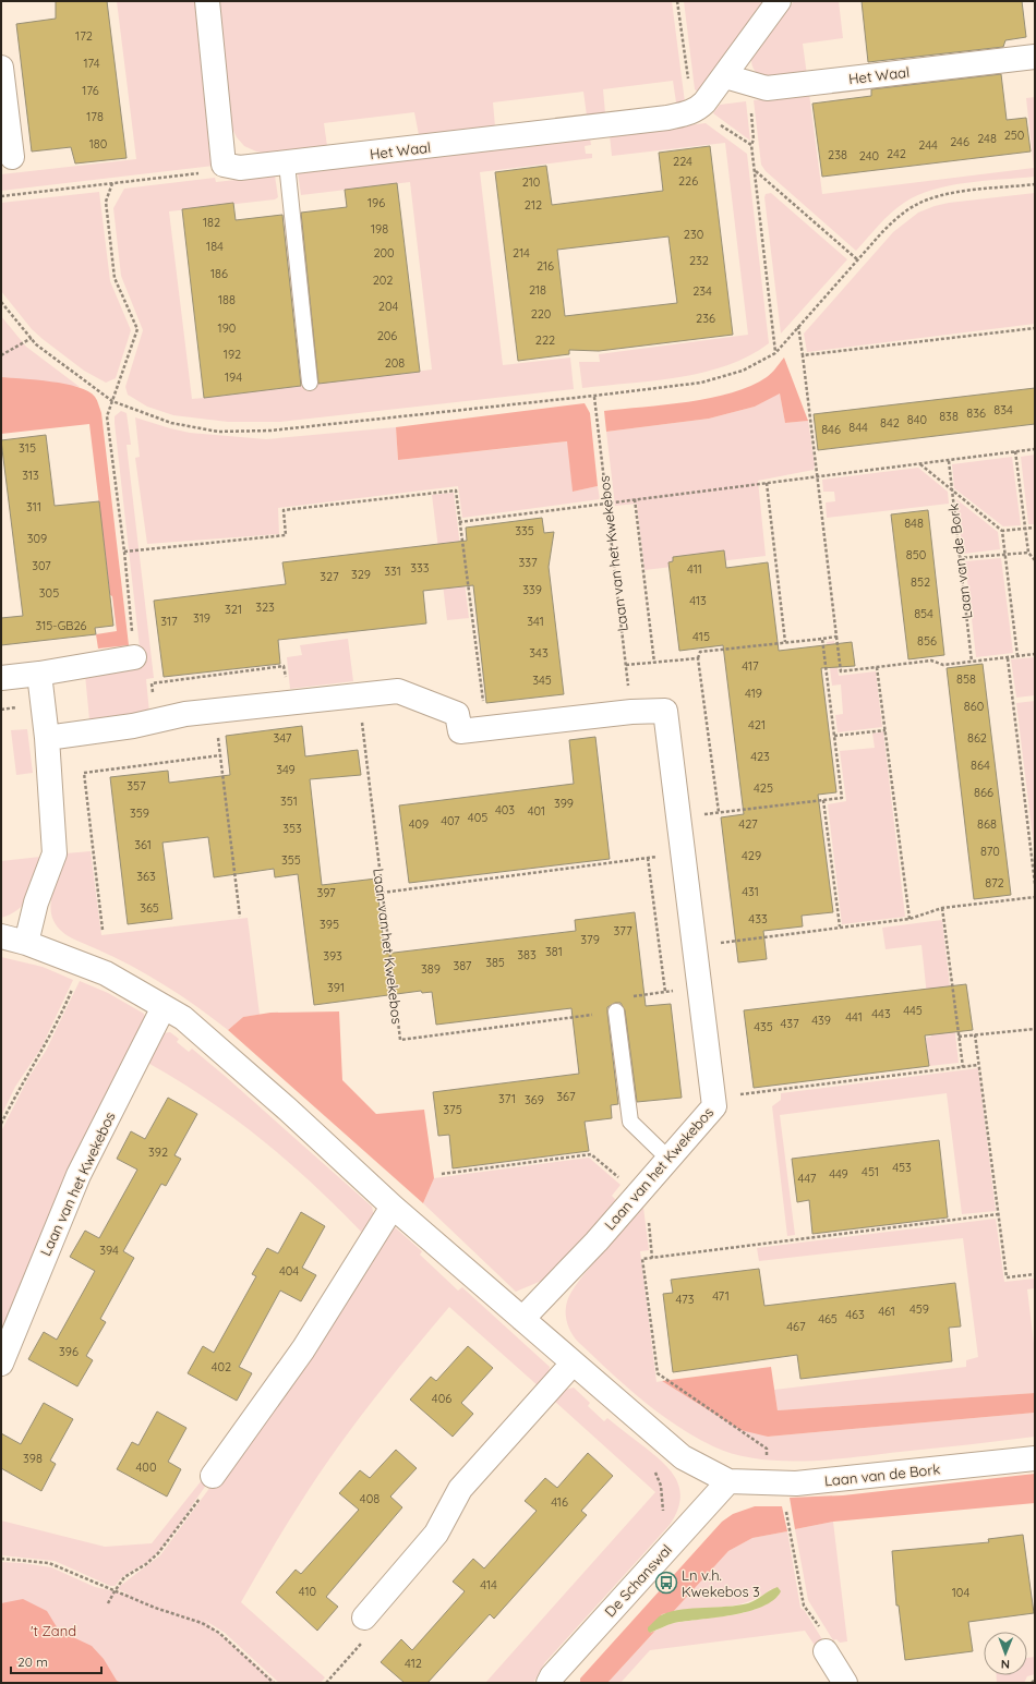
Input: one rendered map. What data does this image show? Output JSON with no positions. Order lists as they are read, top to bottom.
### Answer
{
  "streets": {
    "street": [
      "Het Waal",
      "Laan van het Kwekebos",
      "Laan van de Bork",
      "De Schanswal"
    ]
  },
  "crossings": [
    ["Laan van de Bork", "De Schanswal"]
  ],
  "parks": ["'t Zand"],
  "places": {
    "bus stop": ["Ln v.h. Kwekebos 3"]
  },
  "house_numbers": [
    "172",
    "174",
    "176",
    "178",
    "250",
    "248",
    "246",
    "180",
    "244",
    "242",
    "238",
    "240",
    "224",
    "226",
    "210",
    "196",
    "212",
    "182",
    "198",
    "230",
    "184",
    "200",
    "214",
    "232",
    "216",
    "186",
    "202",
    "218",
    "234",
    "188",
    "204",
    "220",
    "236",
    "190",
    "206",
    "222",
    "192",
    "208",
    "194",
    "834",
    "836",
    "838",
    "840",
    "842",
    "844",
    "846",
    "315",
    "313",
    "311",
    "848",
    "335",
    "309",
    "850",
    "337",
    "307",
    "333",
    "411",
    "331",
    "329",
    "327",
    "852",
    "339",
    "305",
    "413",
    "323",
    "321",
    "854",
    "319",
    "317",
    "341",
    "315-GB26",
    "415",
    "856",
    "343",
    "417",
    "858",
    "345",
    "419",
    "860",
    "421",
    "347",
    "862",
    "423",
    "864",
    "349",
    "357",
    "425",
    "866",
    "351",
    "399",
    "403",
    "401",
    "359",
    "405",
    "407",
    "409",
    "427",
    "868",
    "353",
    "361",
    "870",
    "429",
    "355",
    "363",
    "872",
    "431",
    "397",
    "365",
    "433",
    "395",
    "377",
    "379",
    "381",
    "383",
    "393",
    "385",
    "387",
    "389",
    "391",
    "445",
    "443",
    "441",
    "439",
    "437",
    "435",
    "367",
    "371",
    "369",
    "375",
    "392",
    "453",
    "451",
    "449",
    "447",
    "394",
    "404",
    "471",
    "473",
    "459",
    "461",
    "463",
    "465",
    "467",
    "396",
    "402",
    "406",
    "398",
    "400",
    "408",
    "416",
    "414",
    "410",
    "104",
    "412"
  ],
  "scale_bar": "20 m",
  "north": "bottom"
}
